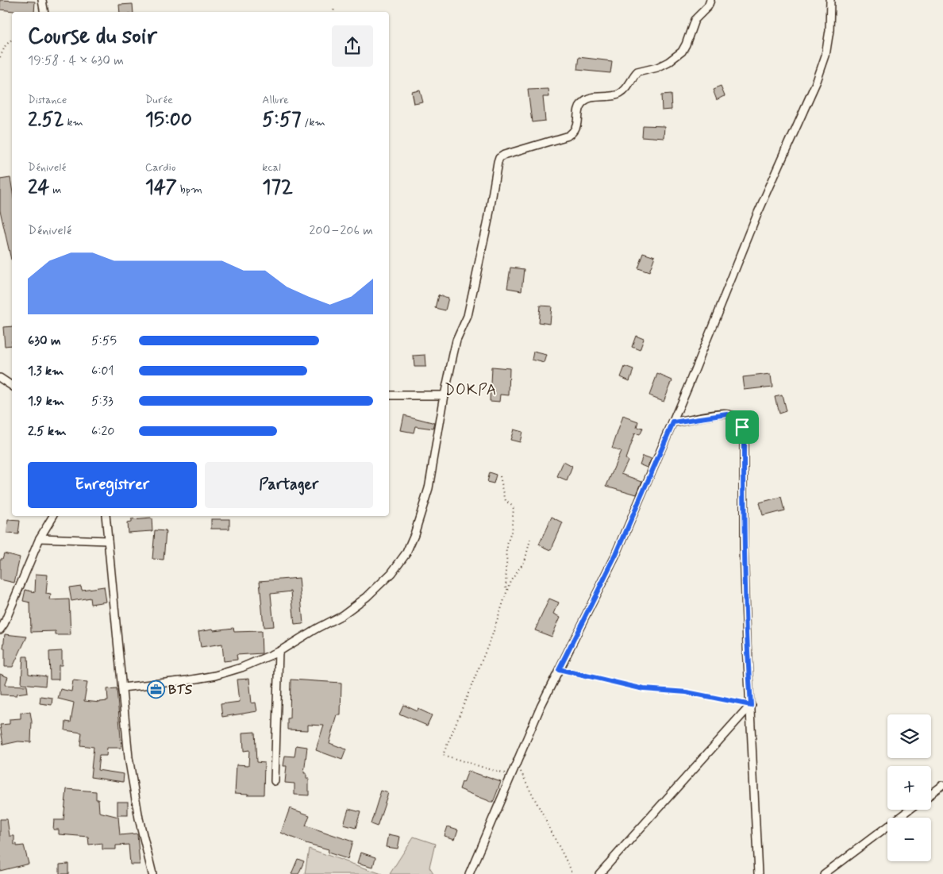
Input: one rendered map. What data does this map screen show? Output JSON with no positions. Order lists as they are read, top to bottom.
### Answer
{
  "districts": ["DOKPA"],
  "places": {
    "office": ["BTS"]
  },
  "page": {
    "heading": ["Course du soir", "19:58 · 4 × 630 m"],
    "stats": [
      ["Distance", "2.52 km"],
      ["Durée", "15:00"],
      ["Allure", "5:57 /km"],
      ["Dénivelé", "24 m"],
      ["Cardio", "147 bpm"],
      ["kcal", "172"]
    ],
    "chart": ["Dénivelé", "200–206 m"],
    "list": [
      {
        "name": "630 m",
        "note": "5:55"
      },
      {
        "name": "1.3 km",
        "note": "6:01"
      },
      {
        "name": "1.9 km",
        "note": "5:33"
      },
      {
        "name": "2.5 km",
        "note": "6:20"
      }
    ],
    "buttons": ["Enregistrer", "Partager"],
    "map_buttons": ["+", "−"]
  }
}
